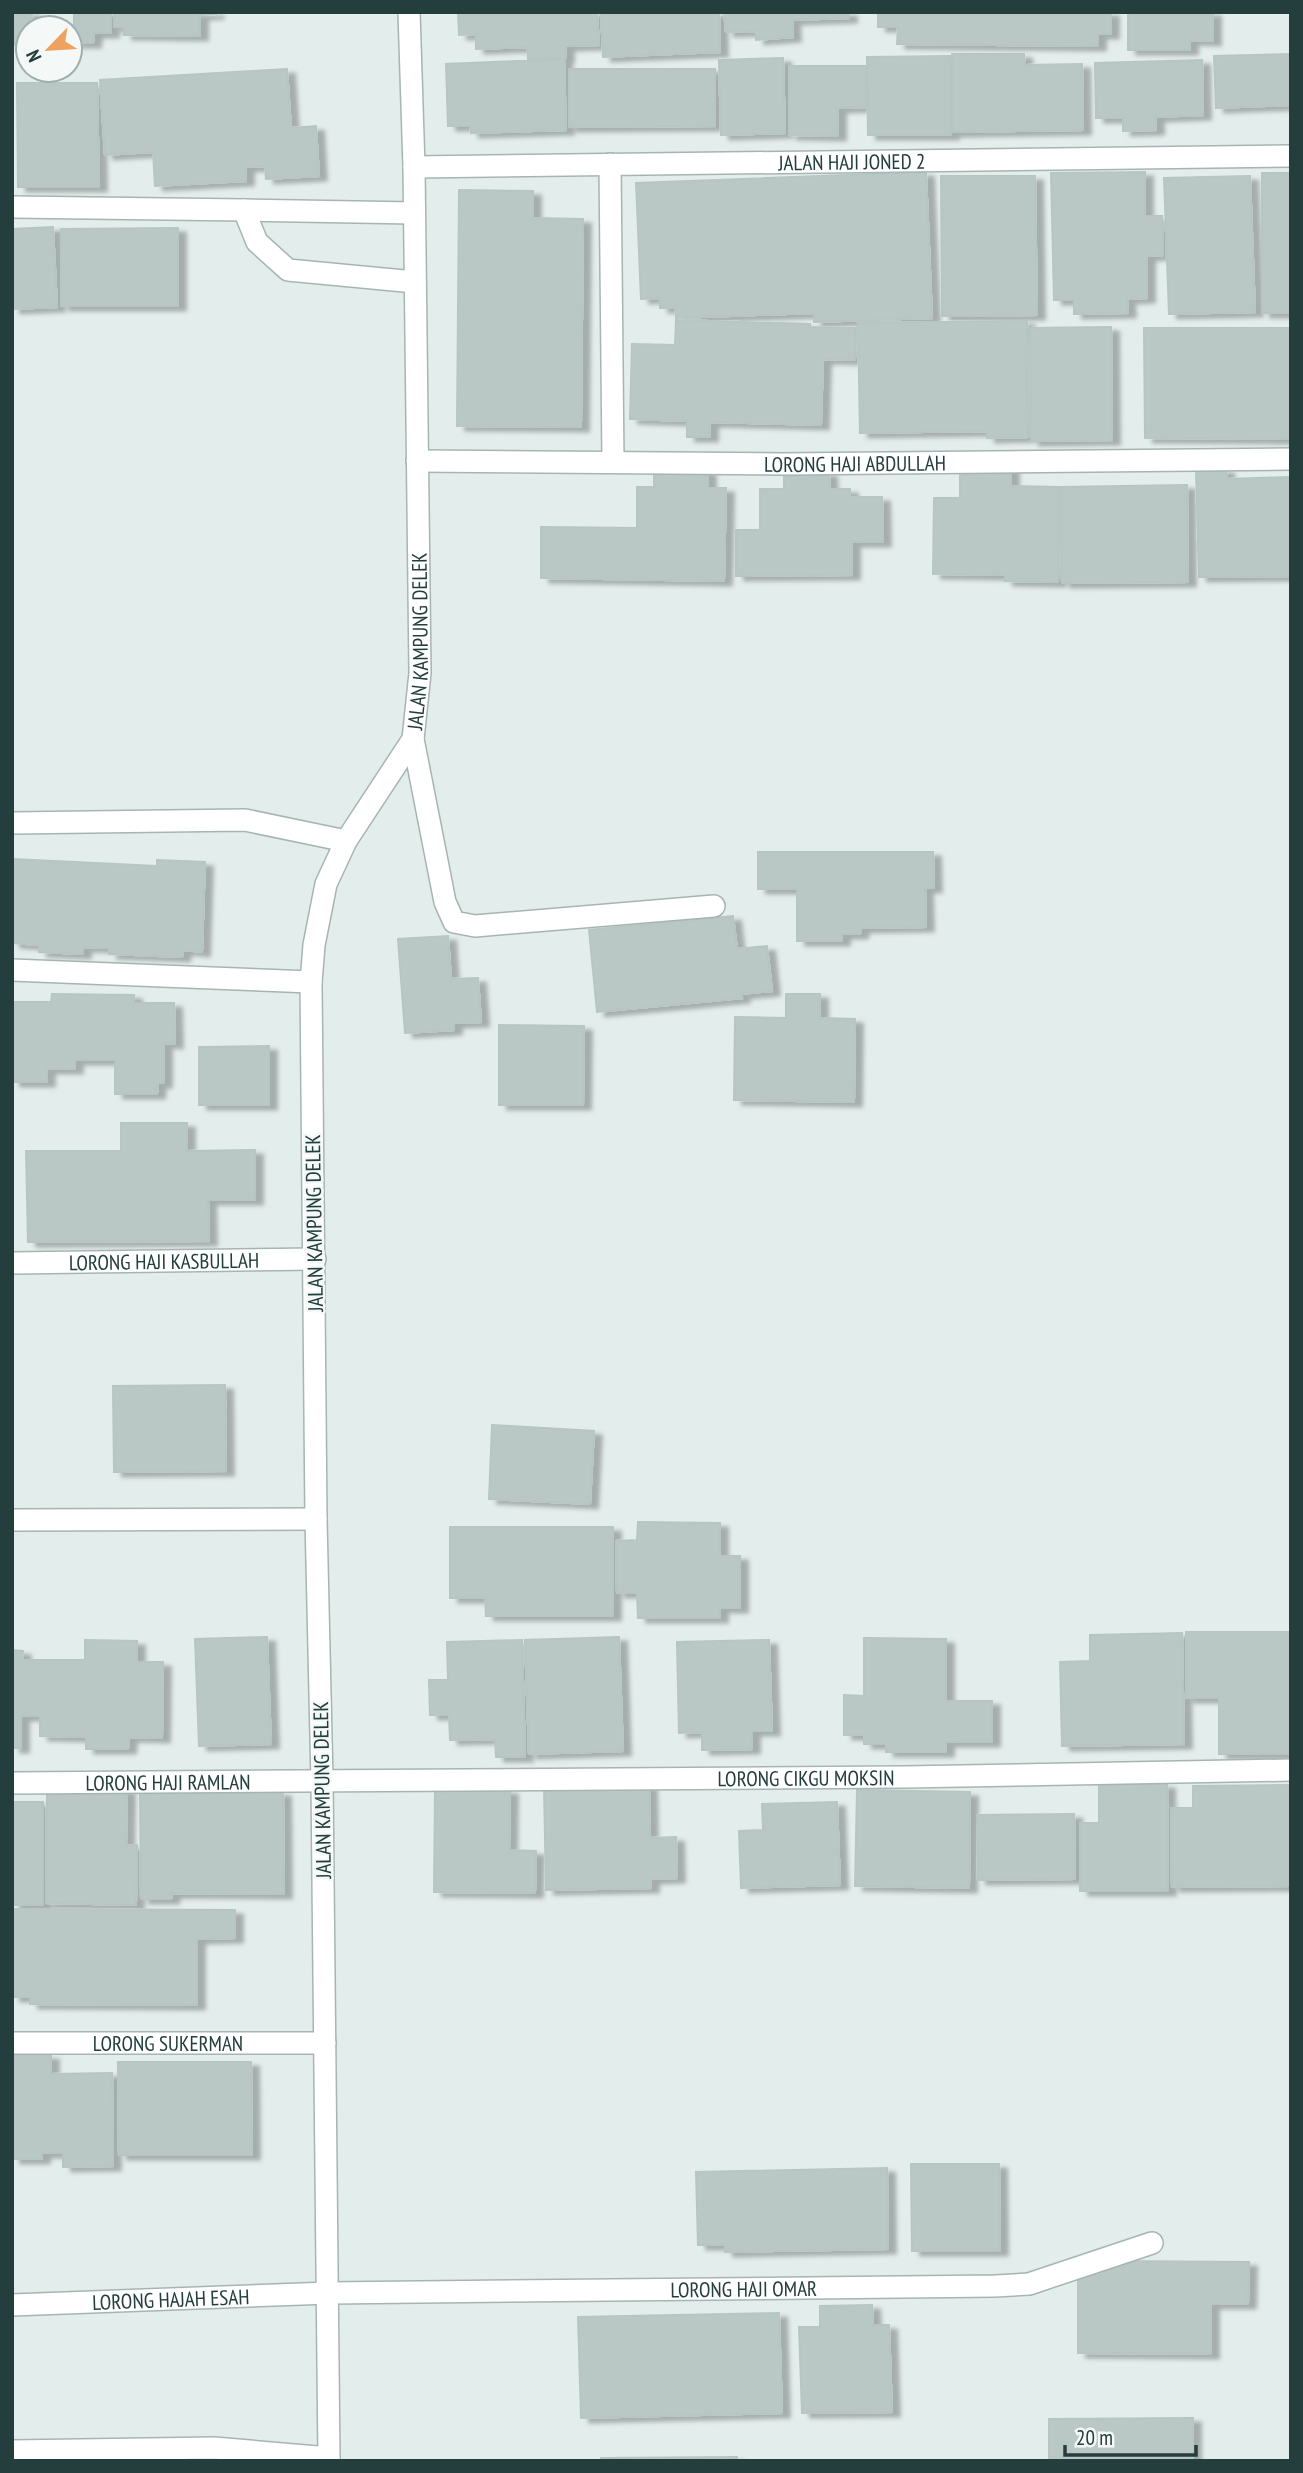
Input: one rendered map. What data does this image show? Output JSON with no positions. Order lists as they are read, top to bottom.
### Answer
{
  "streets": {
    "street": [
      "JALAN HAJI JONED 2",
      "LORONG HAJI ABDULLAH",
      "JALAN KAMPUNG DELEK",
      "LORONG HAJI KASBULLAH",
      "LORONG CIKGU MOKSIN",
      "LORONG HAJI RAMLAN",
      "LORONG SUKERMAN",
      "LORONG HAJI OMAR",
      "LORONG HAJAH ESAH"
    ]
  },
  "crossings": [
    ["JALAN HAJI JONED 2", "JALAN KAMPUNG DELEK"],
    ["LORONG HAJI ABDULLAH", "JALAN KAMPUNG DELEK"],
    ["JALAN KAMPUNG DELEK", "LORONG HAJI KASBULLAH"],
    ["JALAN KAMPUNG DELEK", "LORONG CIKGU MOKSIN"],
    ["JALAN KAMPUNG DELEK", "LORONG HAJI RAMLAN"],
    ["JALAN KAMPUNG DELEK", "LORONG SUKERMAN"],
    ["JALAN KAMPUNG DELEK", "LORONG HAJI OMAR"],
    ["JALAN KAMPUNG DELEK", "LORONG HAJAH ESAH"],
    ["LORONG CIKGU MOKSIN", "LORONG HAJI RAMLAN"],
    ["LORONG HAJI OMAR", "LORONG HAJAH ESAH"]
  ],
  "scale_bar": "20 m",
  "north": "bottom left"
}
